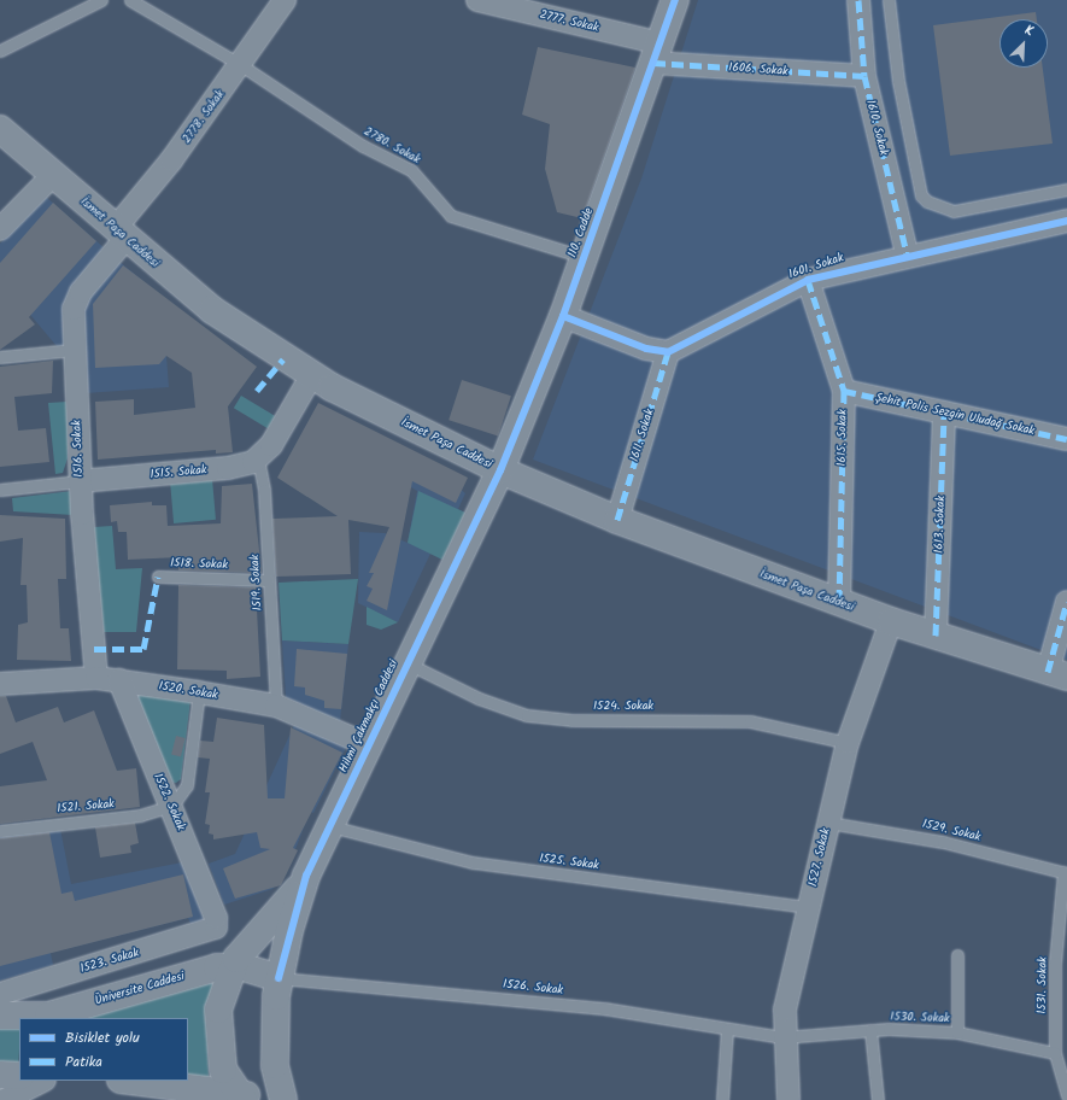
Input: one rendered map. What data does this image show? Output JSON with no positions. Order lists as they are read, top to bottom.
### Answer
{
  "streets": {
    "main road": [
      "İsmet Paşa Caddesi",
      "110. Cadde",
      "Hilmi Çakmakçı Caddesi",
      "Üniversite Caddesi"
    ],
    "street": [
      "2777. Sokak",
      "1606. Sokak",
      "2778. Sokak",
      "1610. Sokak",
      "1601. Sokak",
      "Şehit Polis Sezgin Uludağ Sokak",
      "1611. Sokak",
      "1615. Sokak",
      "1516. Sokak",
      "1515. Sokak",
      "1613. Sokak",
      "1520. Sokak",
      "1522. Sokak",
      "1527. Sokak",
      "1523. Sokak"
    ],
    "lane": [
      "2780. Sokak",
      "1518. Sokak",
      "1519. Sokak",
      "1524. Sokak",
      "1521. Sokak",
      "1529. Sokak",
      "1525. Sokak",
      "1531. Sokak",
      "1526. Sokak",
      "1530. Sokak"
    ]
  },
  "crossings": [
    ["2777. Sokak", "1606. Sokak"],
    ["2777. Sokak", "110. Cadde"],
    ["1606. Sokak", "1610. Sokak"],
    ["1606. Sokak", "110. Cadde"],
    ["2778. Sokak", "2780. Sokak"],
    ["2778. Sokak", "İsmet Paşa Caddesi"],
    ["2778. Sokak", "1516. Sokak"],
    ["1610. Sokak", "1601. Sokak"],
    ["2780. Sokak", "110. Cadde"],
    ["İsmet Paşa Caddesi", "110. Cadde"],
    ["İsmet Paşa Caddesi", "1611. Sokak"],
    ["İsmet Paşa Caddesi", "1615. Sokak"],
    ["İsmet Paşa Caddesi", "1516. Sokak"],
    ["İsmet Paşa Caddesi", "1515. Sokak"],
    ["İsmet Paşa Caddesi", "1613. Sokak"],
    ["İsmet Paşa Caddesi", "Hilmi Çakmakçı Caddesi"],
    ["İsmet Paşa Caddesi", "1527. Sokak"],
    ["110. Cadde", "Hilmi Çakmakçı Caddesi"],
    ["1601. Sokak", "1611. Sokak"],
    ["1601. Sokak", "1615. Sokak"],
    ["Şehit Polis Sezgin Uludağ Sokak", "1615. Sokak"],
    ["Şehit Polis Sezgin Uludağ Sokak", "1613. Sokak"],
    ["1516. Sokak", "1515. Sokak"],
    ["1516. Sokak", "1520. Sokak"],
    ["1515. Sokak", "1519. Sokak"],
    ["1518. Sokak", "1519. Sokak"],
    ["1519. Sokak", "1520. Sokak"],
    ["1520. Sokak", "Hilmi Çakmakçı Caddesi"],
    ["1520. Sokak", "1522. Sokak"],
    ["1524. Sokak", "Hilmi Çakmakçı Caddesi"],
    ["1524. Sokak", "1527. Sokak"],
    ["Hilmi Çakmakçı Caddesi", "1525. Sokak"],
    ["Hilmi Çakmakçı Caddesi", "1526. Sokak"],
    ["Hilmi Çakmakçı Caddesi", "Üniversite Caddesi"],
    ["1522. Sokak", "1521. Sokak"],
    ["1522. Sokak", "1523. Sokak"],
    ["1529. Sokak", "1527. Sokak"],
    ["1529. Sokak", "1531. Sokak"],
    ["1527. Sokak", "1525. Sokak"],
    ["1527. Sokak", "1526. Sokak"],
    ["1527. Sokak", "1530. Sokak"],
    ["1531. Sokak", "1530. Sokak"],
    ["1526. Sokak", "Üniversite Caddesi"],
    ["1526. Sokak", "1530. Sokak"]
  ],
  "legend": ["Bisiklet yolu", "Patika"],
  "north": "top right"
}
